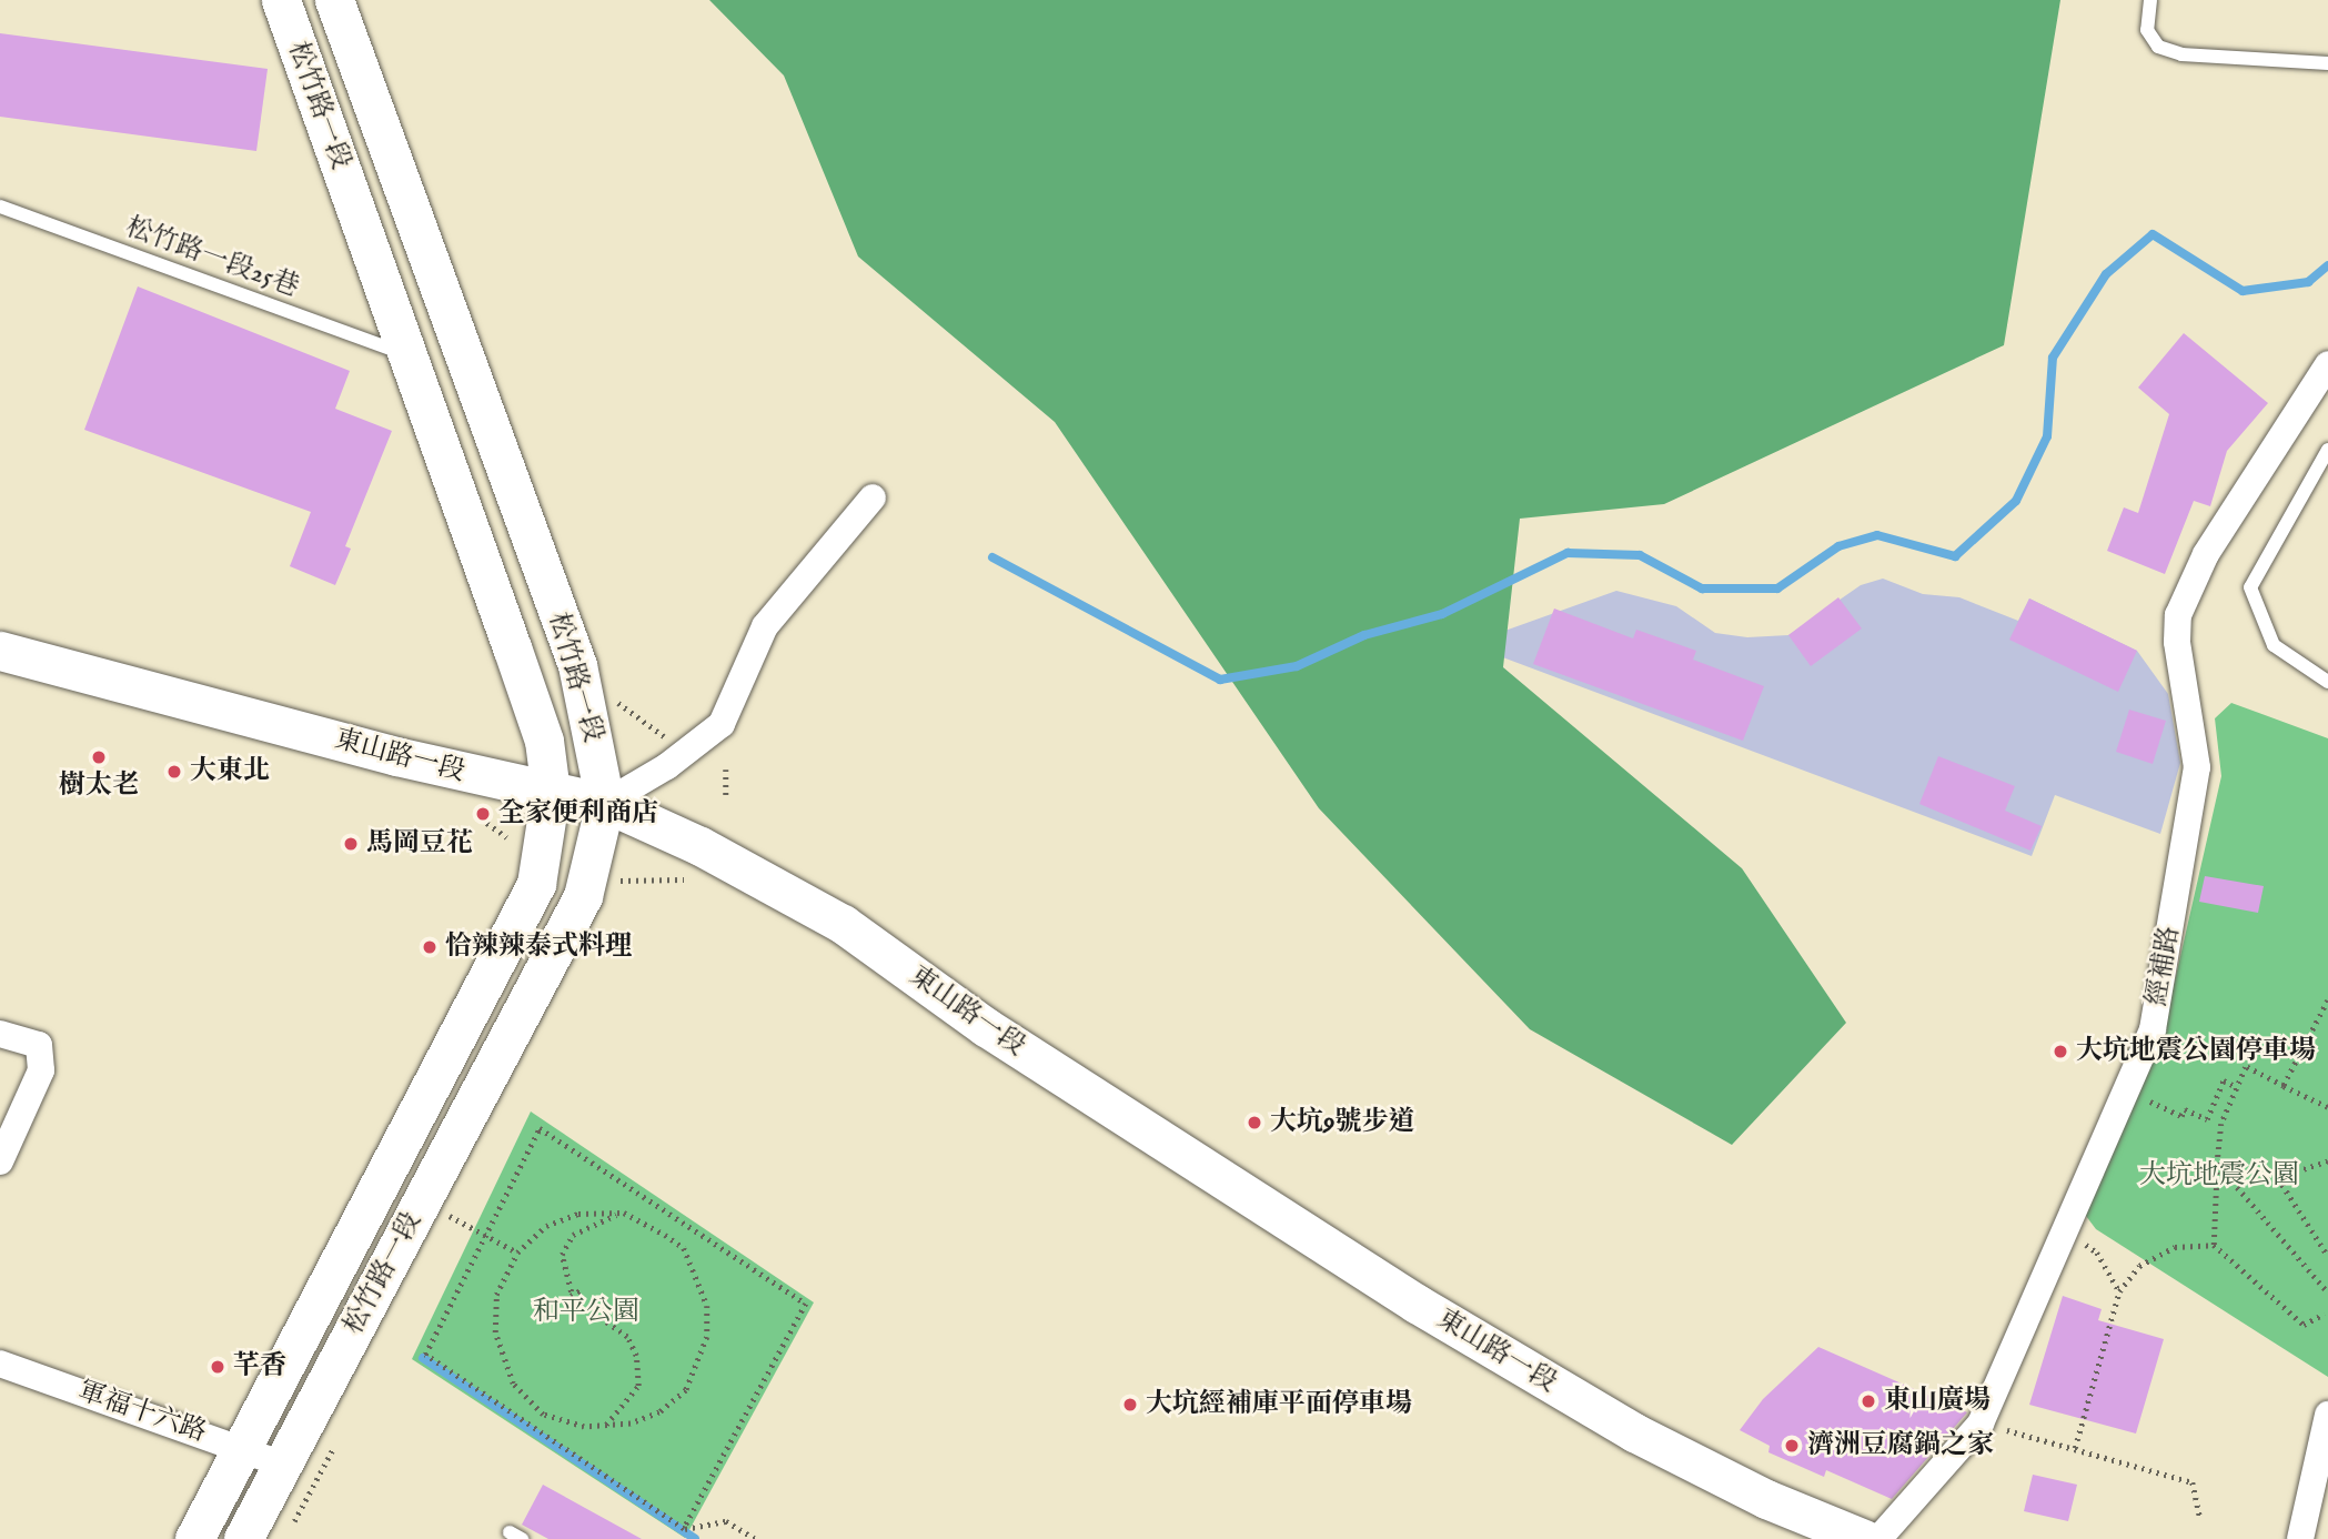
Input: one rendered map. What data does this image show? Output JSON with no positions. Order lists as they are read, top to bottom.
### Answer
{
  "streets": {
    "street": [
      "松竹路一段",
      "東山路一段",
      "經補路",
      "軍福十六路"
    ],
    "lane": ["松竹路一段25巷"]
  },
  "crossings": [
    ["松竹路一段", "松竹路一段25巷"],
    ["松竹路一段", "東山路一段"],
    ["松竹路一段", "軍福十六路"]
  ],
  "parks": ["大坑地震公園", "和平公園"],
  "places": [
    "樹太老",
    "大東北",
    "全家便利商店",
    "馬岡豆花",
    "恰辣辣泰式料理",
    "大坑地震公園停車場",
    "大坑9號步道",
    "芊香",
    "東山廣場",
    "大坑經補庫平面停車場",
    "濟洲豆腐鍋之家"
  ]
}
